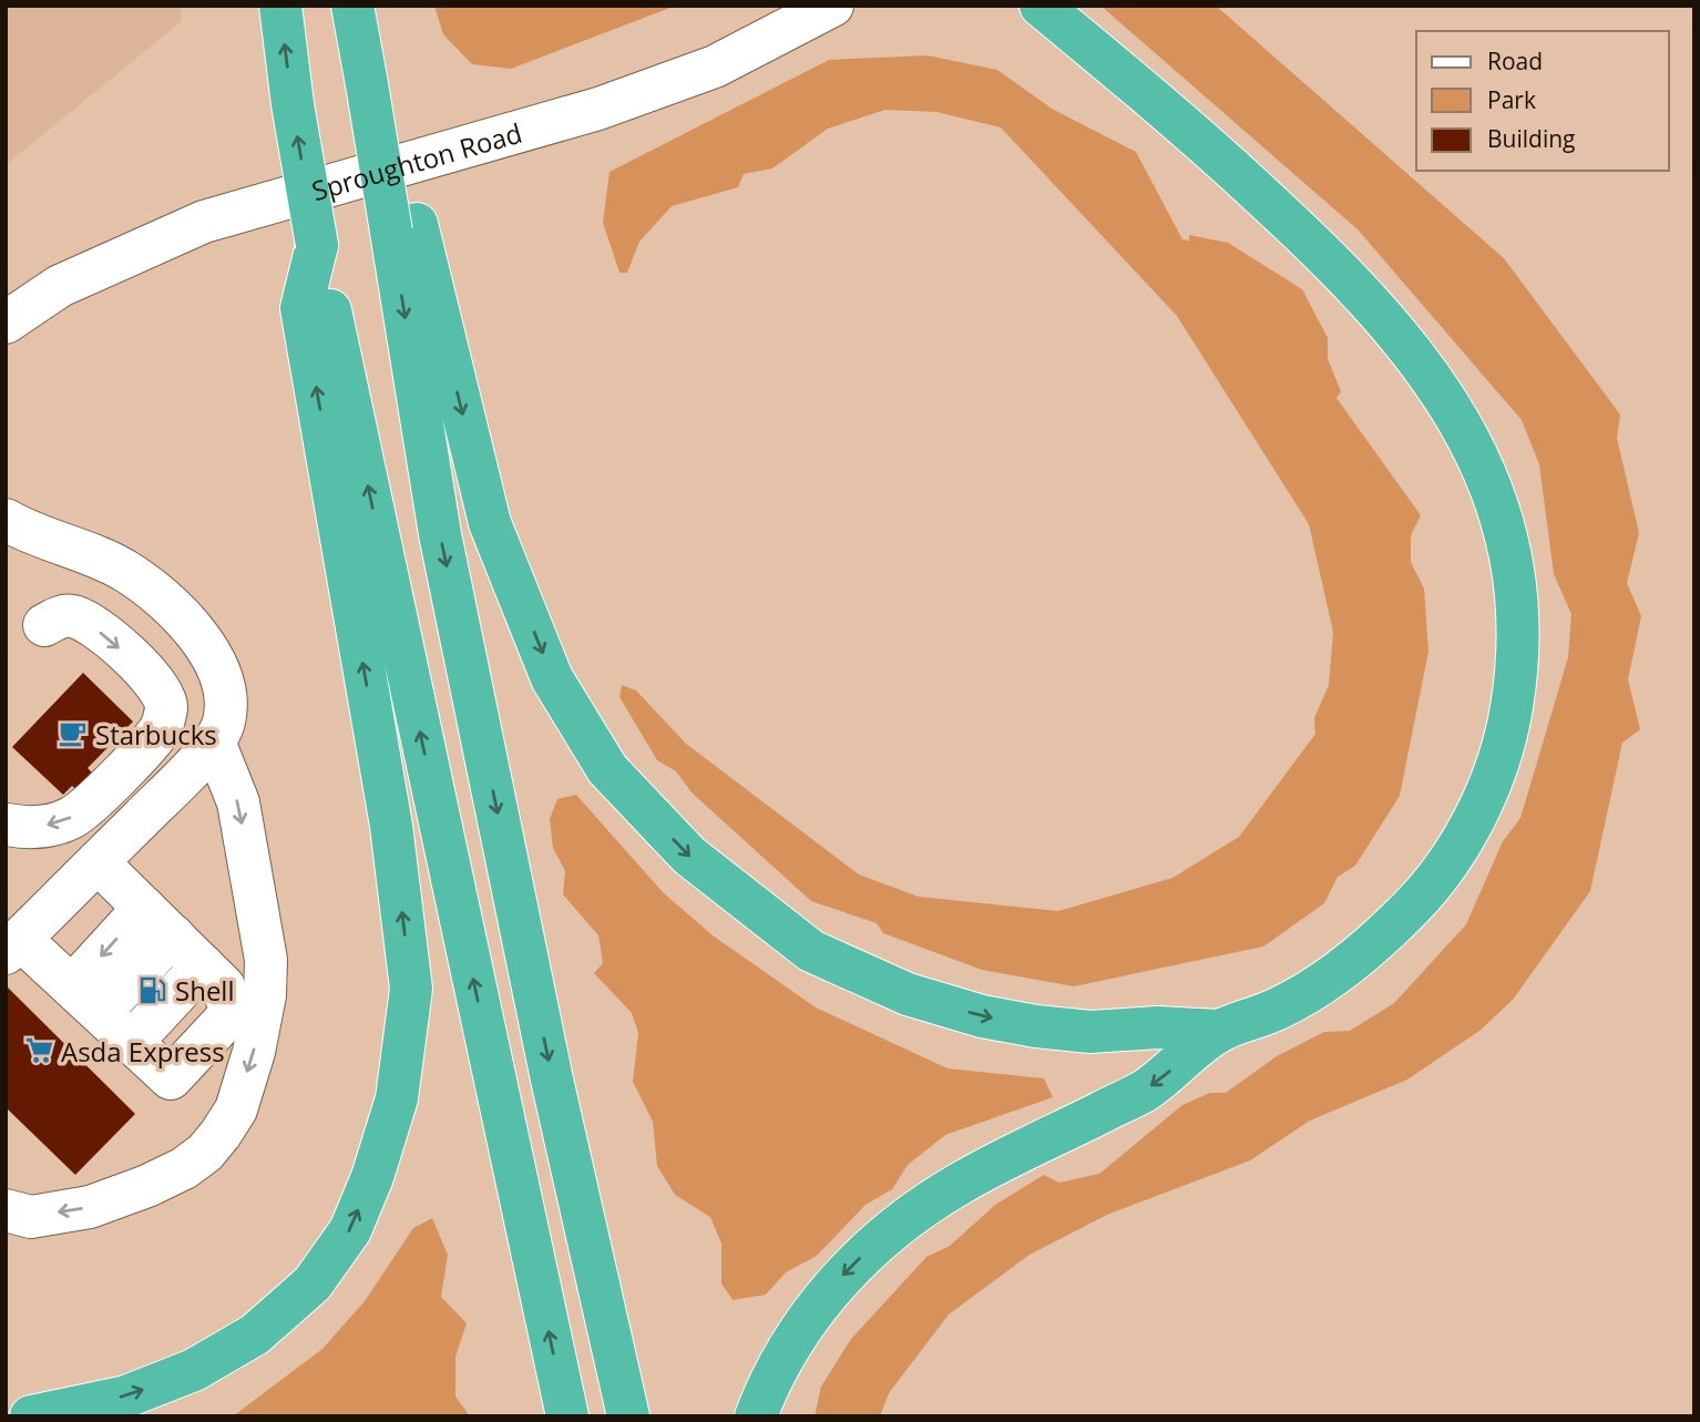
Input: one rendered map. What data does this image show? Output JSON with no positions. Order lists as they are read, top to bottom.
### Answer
{
  "streets": {
    "street": ["Sproughton Road"]
  },
  "places": {
    "cafe": ["Starbucks"],
    "fuel station": ["Shell"],
    "supermarket": ["Asda Express"]
  },
  "legend": ["Road", "Park", "Building"]
}
